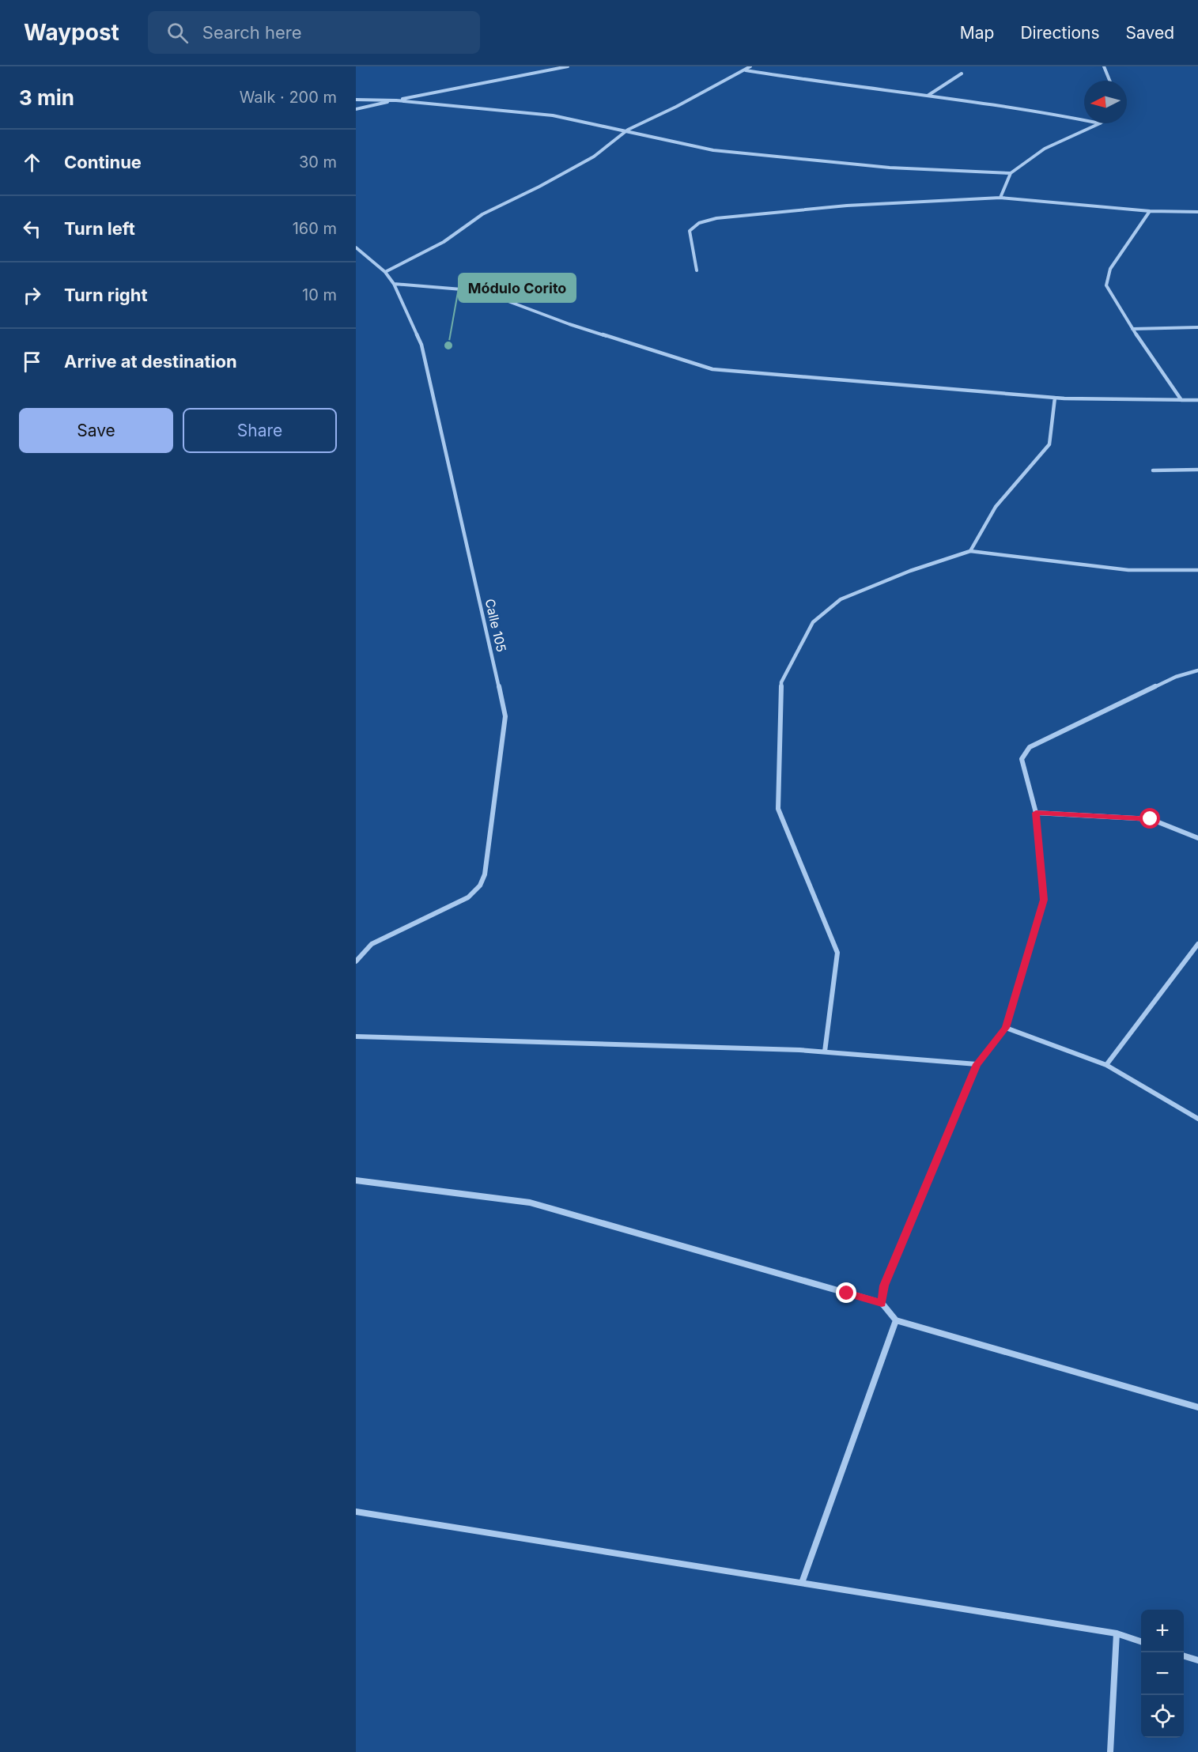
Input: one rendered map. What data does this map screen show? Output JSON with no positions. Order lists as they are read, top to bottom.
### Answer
{
  "streets": {
    "street": ["Calle 105"]
  },
  "places": ["Módulo Corito"],
  "north": "left",
  "page": {
    "header": "Waypost",
    "search": "Search here",
    "nav": ["Map", "Directions", "Saved"],
    "heading": ["3 min", "Walk · 200 m"],
    "list": [
      ["Continue", "30 m"],
      ["Turn left", "160 m"],
      ["Turn right", "10 m"],
      "Arrive at destination"
    ],
    "buttons": ["Save", "Share"],
    "map_buttons": ["+", "−"]
  }
}
